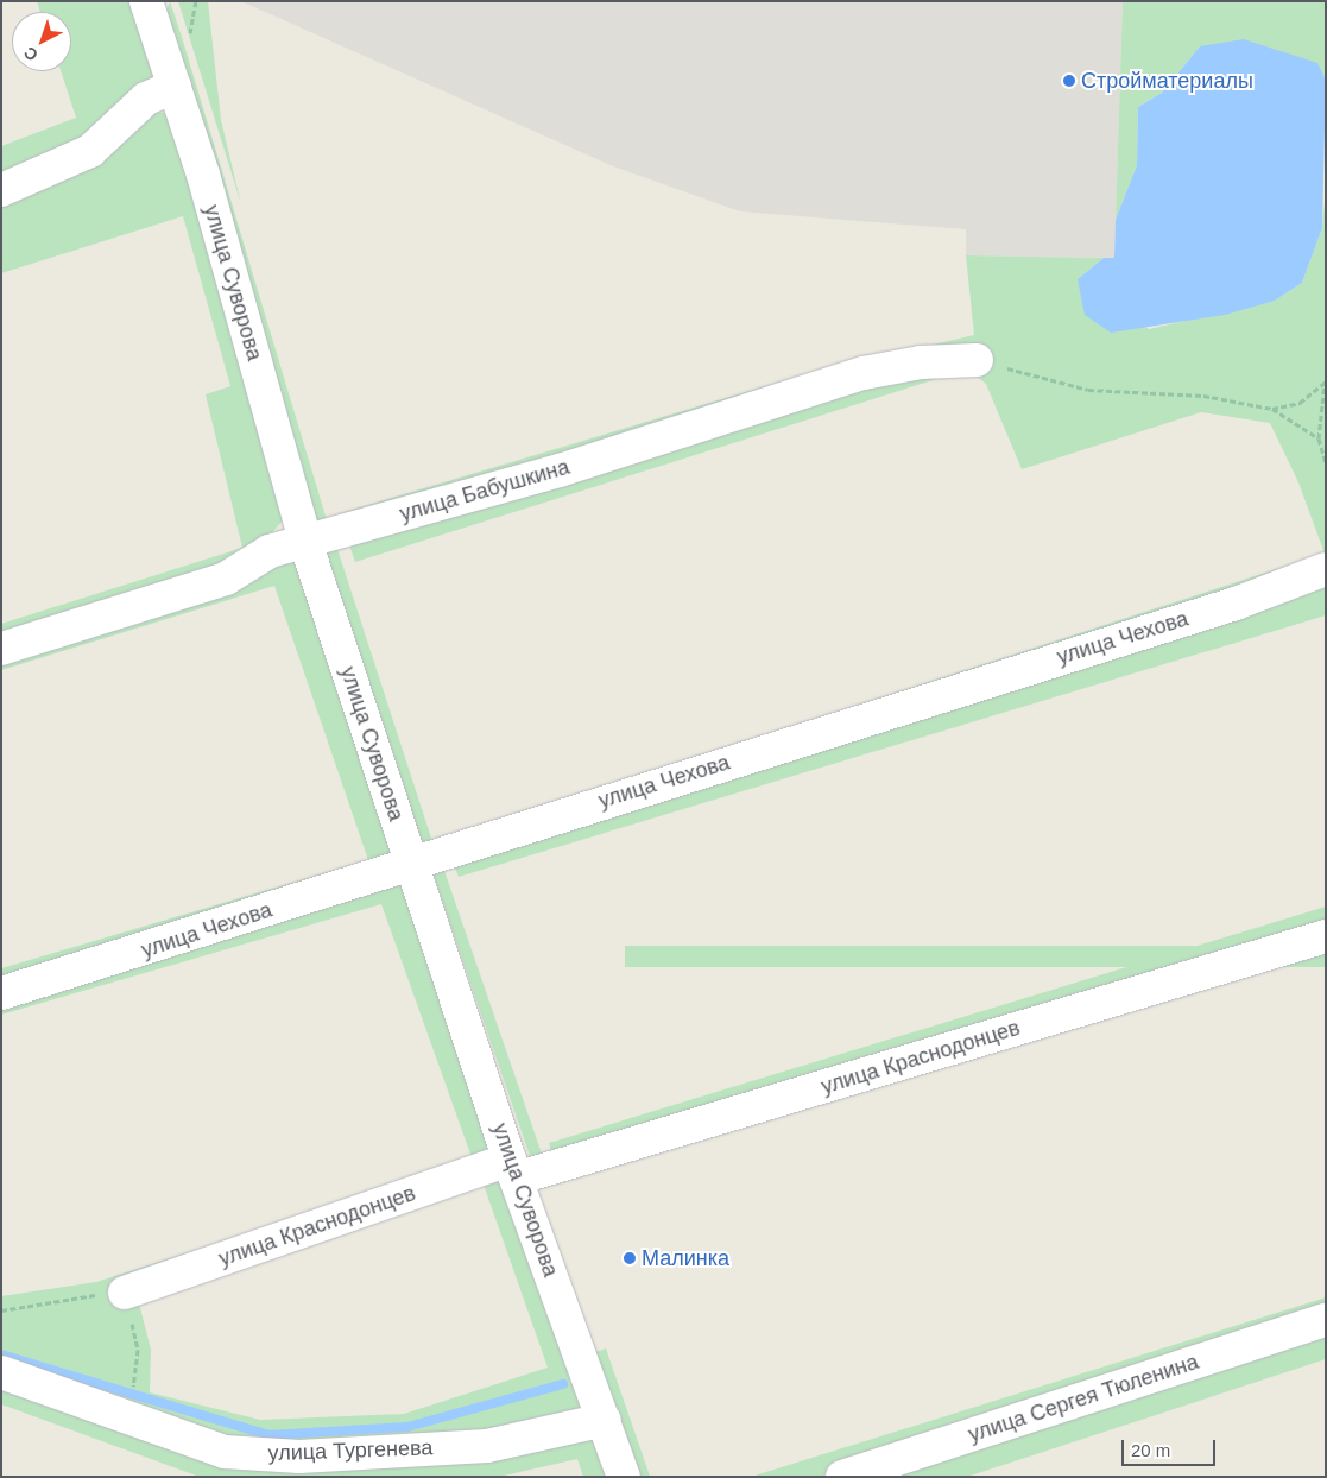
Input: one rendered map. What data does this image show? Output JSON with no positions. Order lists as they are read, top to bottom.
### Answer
{
  "streets": {
    "street": [
      "улица Суворова",
      "улица Бабушкина",
      "улица Чехова",
      "улица Краснодонцев",
      "улица Сергея Тюленина",
      "улица Тургенева"
    ]
  },
  "crossings": [
    ["улица Суворова", "улица Бабушкина"],
    ["улица Суворова", "улица Чехова"],
    ["улица Суворова", "улица Краснодонцев"],
    ["улица Суворова", "улица Тургенева"]
  ],
  "places": ["Стройматериалы", "Малинка"],
  "scale_bar": "20 m",
  "north": "bottom left"
}
